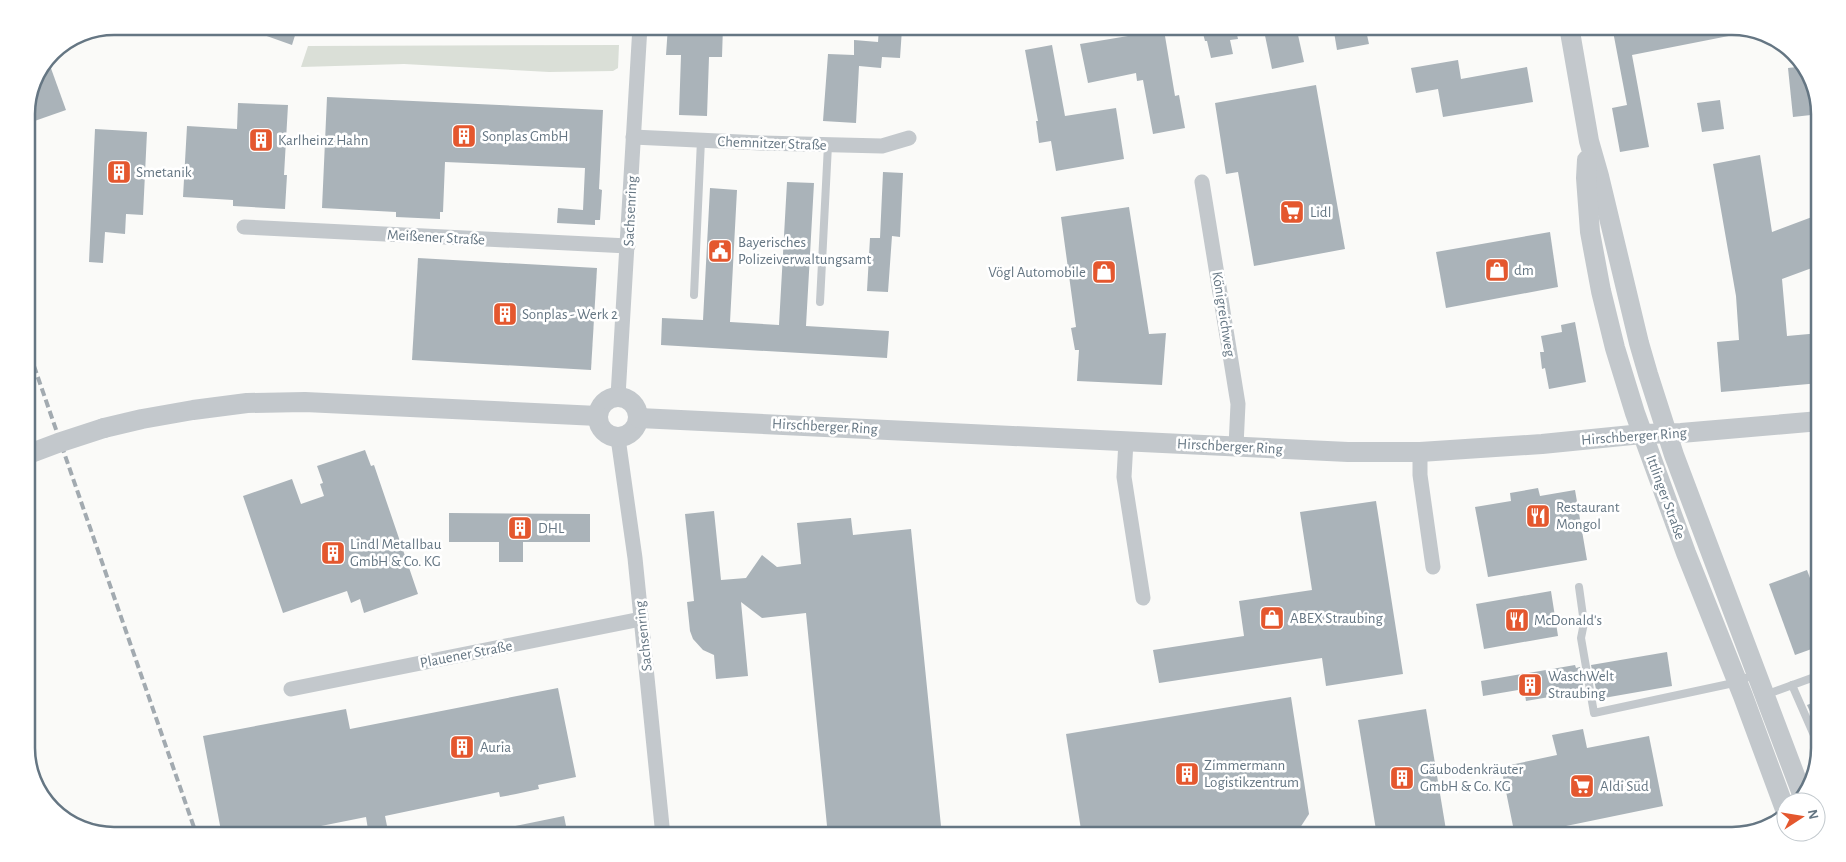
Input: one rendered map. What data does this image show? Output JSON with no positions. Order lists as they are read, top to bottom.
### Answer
{
  "streets": {
    "street": [
      "Chemnitzer Straße",
      "Sachsenring",
      "Meißener Straße",
      "Königreichweg",
      "Hirschberger Ring",
      "Ittlinger Straße",
      "Plauener Straße"
    ]
  },
  "crossings": [
    ["Chemnitzer Straße", "Sachsenring"],
    ["Sachsenring", "Meißener Straße"],
    ["Sachsenring", "Hirschberger Ring"],
    ["Sachsenring", "Plauener Straße"],
    ["Königreichweg", "Hirschberger Ring"],
    ["Hirschberger Ring", "Ittlinger Straße"]
  ],
  "places": {
    "building": [
      "Sonplas GmbH",
      "Karlheinz Hahn",
      "Smetanik",
      "Sonplas - Werk 2",
      "DHL",
      "Lindl Metallbau GmbH & Co. KG",
      "WaschWelt Straubing",
      "Auria",
      "Zimmermann Logistikzentrum",
      "Gäubodenkräuter GmbH & Co. KG"
    ],
    "supermarket": ["Lidl", "Aldi Süd"],
    "public building": ["Bayerisches Polizeiverwaltungsamt"],
    "shop": ["dm", "Vögl Automobile", "ABEX Straubing"],
    "restaurant": ["Restaurant Mongol", "McDonald's"]
  },
  "north": "right"
}
